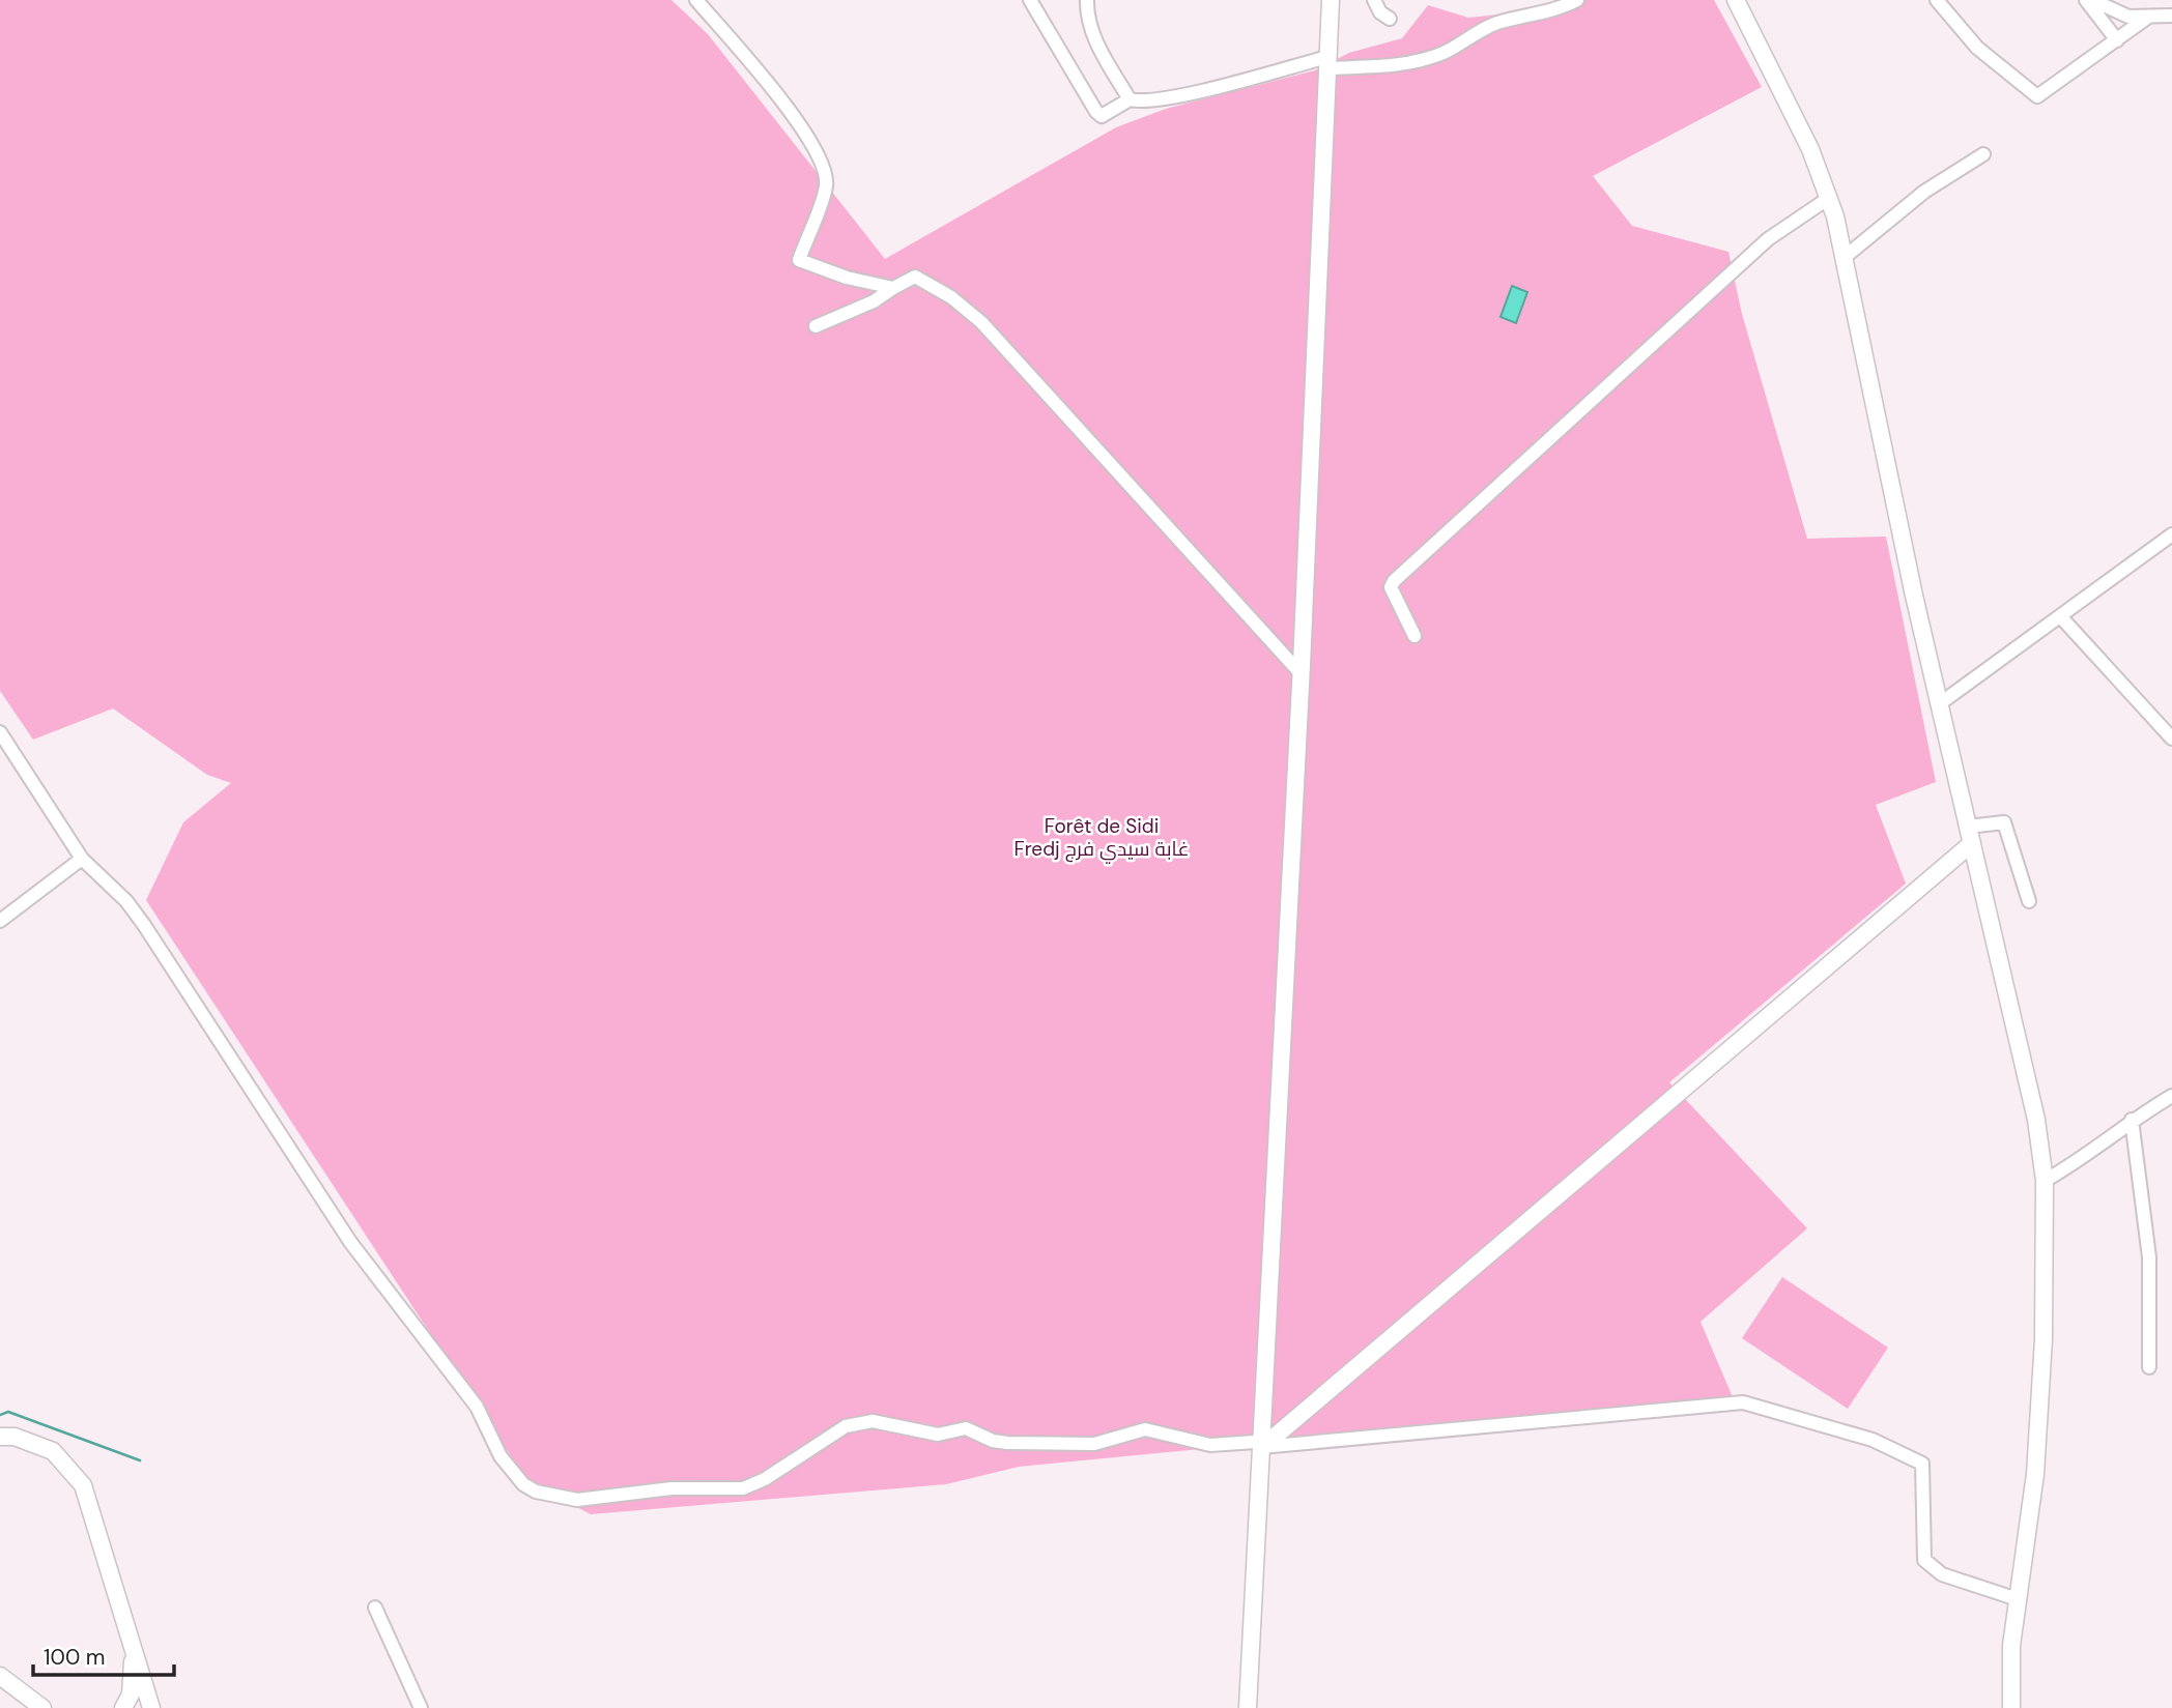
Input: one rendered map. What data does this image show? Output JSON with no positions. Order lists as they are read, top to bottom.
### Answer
{
  "parks": ["Forêt de Sidi Fredj غابة سيدي فرج"],
  "scale_bar": "100 m"
}
